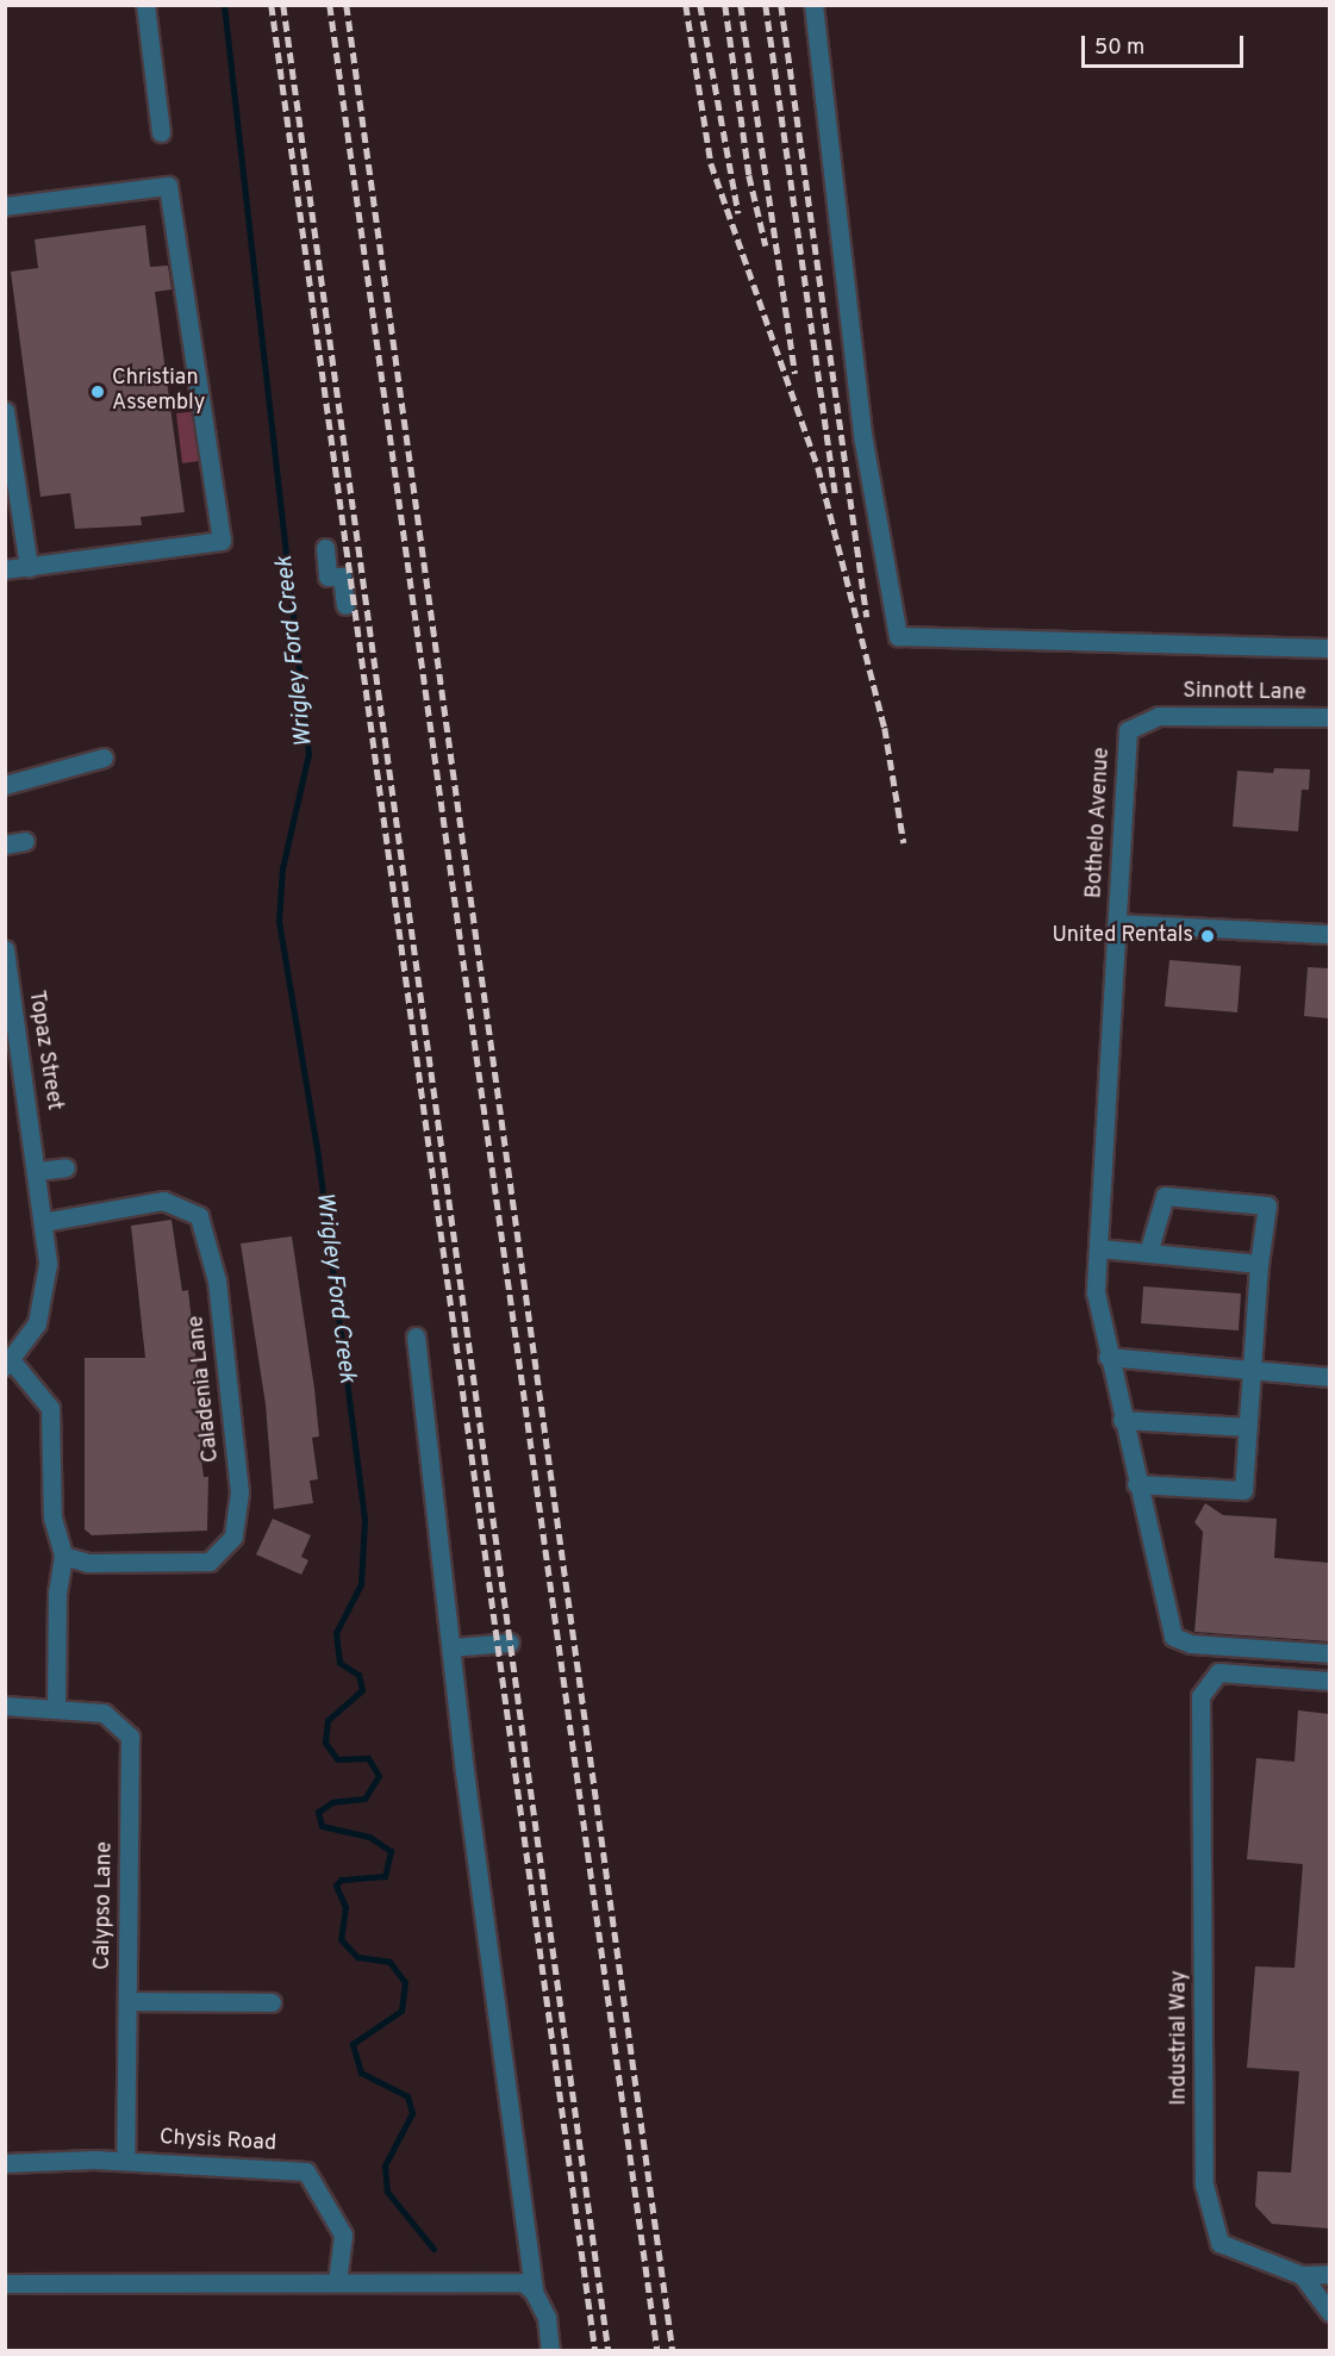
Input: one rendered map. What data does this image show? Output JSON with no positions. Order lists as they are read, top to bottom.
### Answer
{
  "streets": {
    "street": [
      "Sinnott Lane",
      "Bothelo Avenue",
      "Topaz Street",
      "Caladenia Lane",
      "Calypso Lane",
      "Industrial Way",
      "Chysis Road"
    ]
  },
  "crossings": [
    ["Sinnott Lane", "Bothelo Avenue"],
    ["Topaz Street", "Caladenia Lane"],
    ["Calypso Lane", "Chysis Road"]
  ],
  "water": ["Wrigley Ford Creek"],
  "places": ["Christian Assembly", "United Rentals"],
  "scale_bar": "50 m"
}
